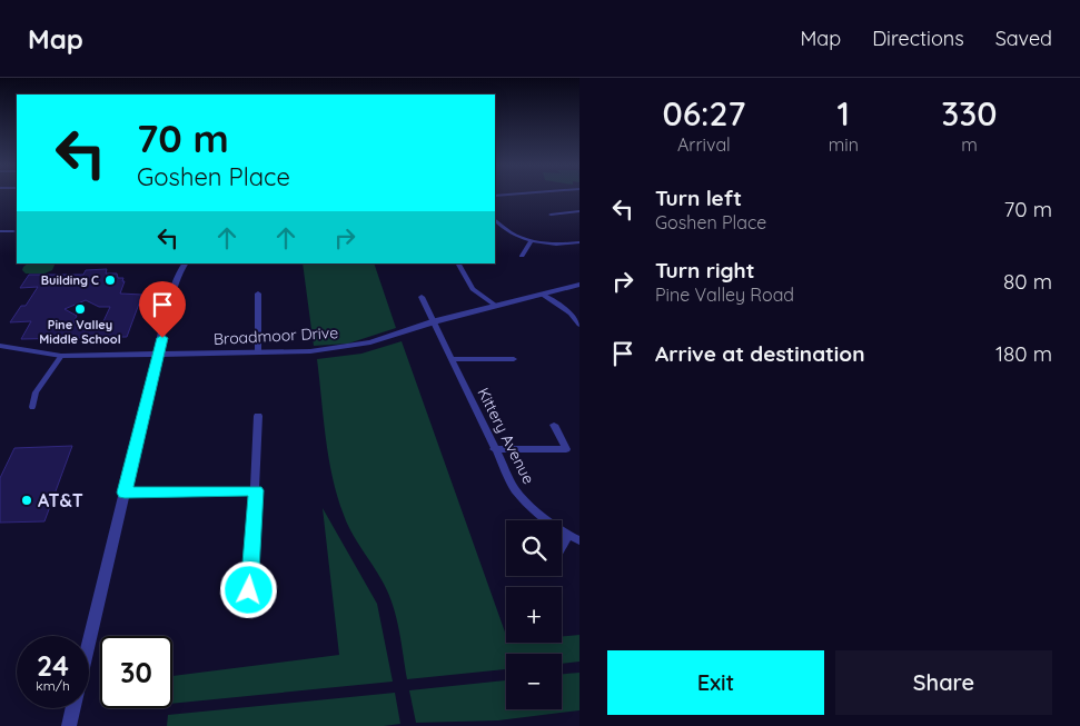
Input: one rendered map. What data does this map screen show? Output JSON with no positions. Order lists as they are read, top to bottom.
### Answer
{
  "streets": {
    "street": ["Broadmoor Drive", "Kittery Avenue"]
  },
  "crossings": [
    ["Broadmoor Drive", "Kittery Avenue"]
  ],
  "places": ["Building C", "Pine Valley Middle School", "AT&T"],
  "page": {
    "header": "Map",
    "nav": ["Map", "Directions", "Saved"],
    "eta": [
      "06:27",
      "Arrival",
      "1",
      "min",
      "330",
      "m"
    ],
    "turn": ["70 m", "Goshen Place"],
    "list": [
      {
        "name": "Turn left",
        "note": "Goshen Place",
        "value": "70 m"
      },
      {
        "name": "Turn right",
        "note": "Pine Valley Road",
        "value": "80 m"
      },
      {
        "name": "Arrive at destination",
        "value": "180 m"
      }
    ],
    "map_buttons": ["+", "−"],
    "speed": "24 km/h",
    "limit": "30",
    "buttons": ["Exit", "Share"]
  }
}
